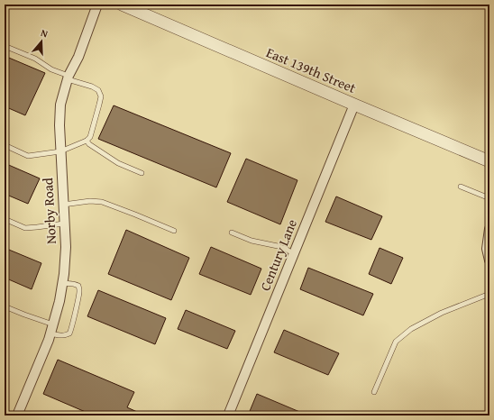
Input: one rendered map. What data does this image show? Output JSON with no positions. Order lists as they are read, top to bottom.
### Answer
{
  "streets": {
    "street": ["East 139th Street", "Norby Road", "Century Lane"]
  },
  "crossings": [
    ["East 139th Street", "Century Lane"]
  ],
  "north": "top"
}
